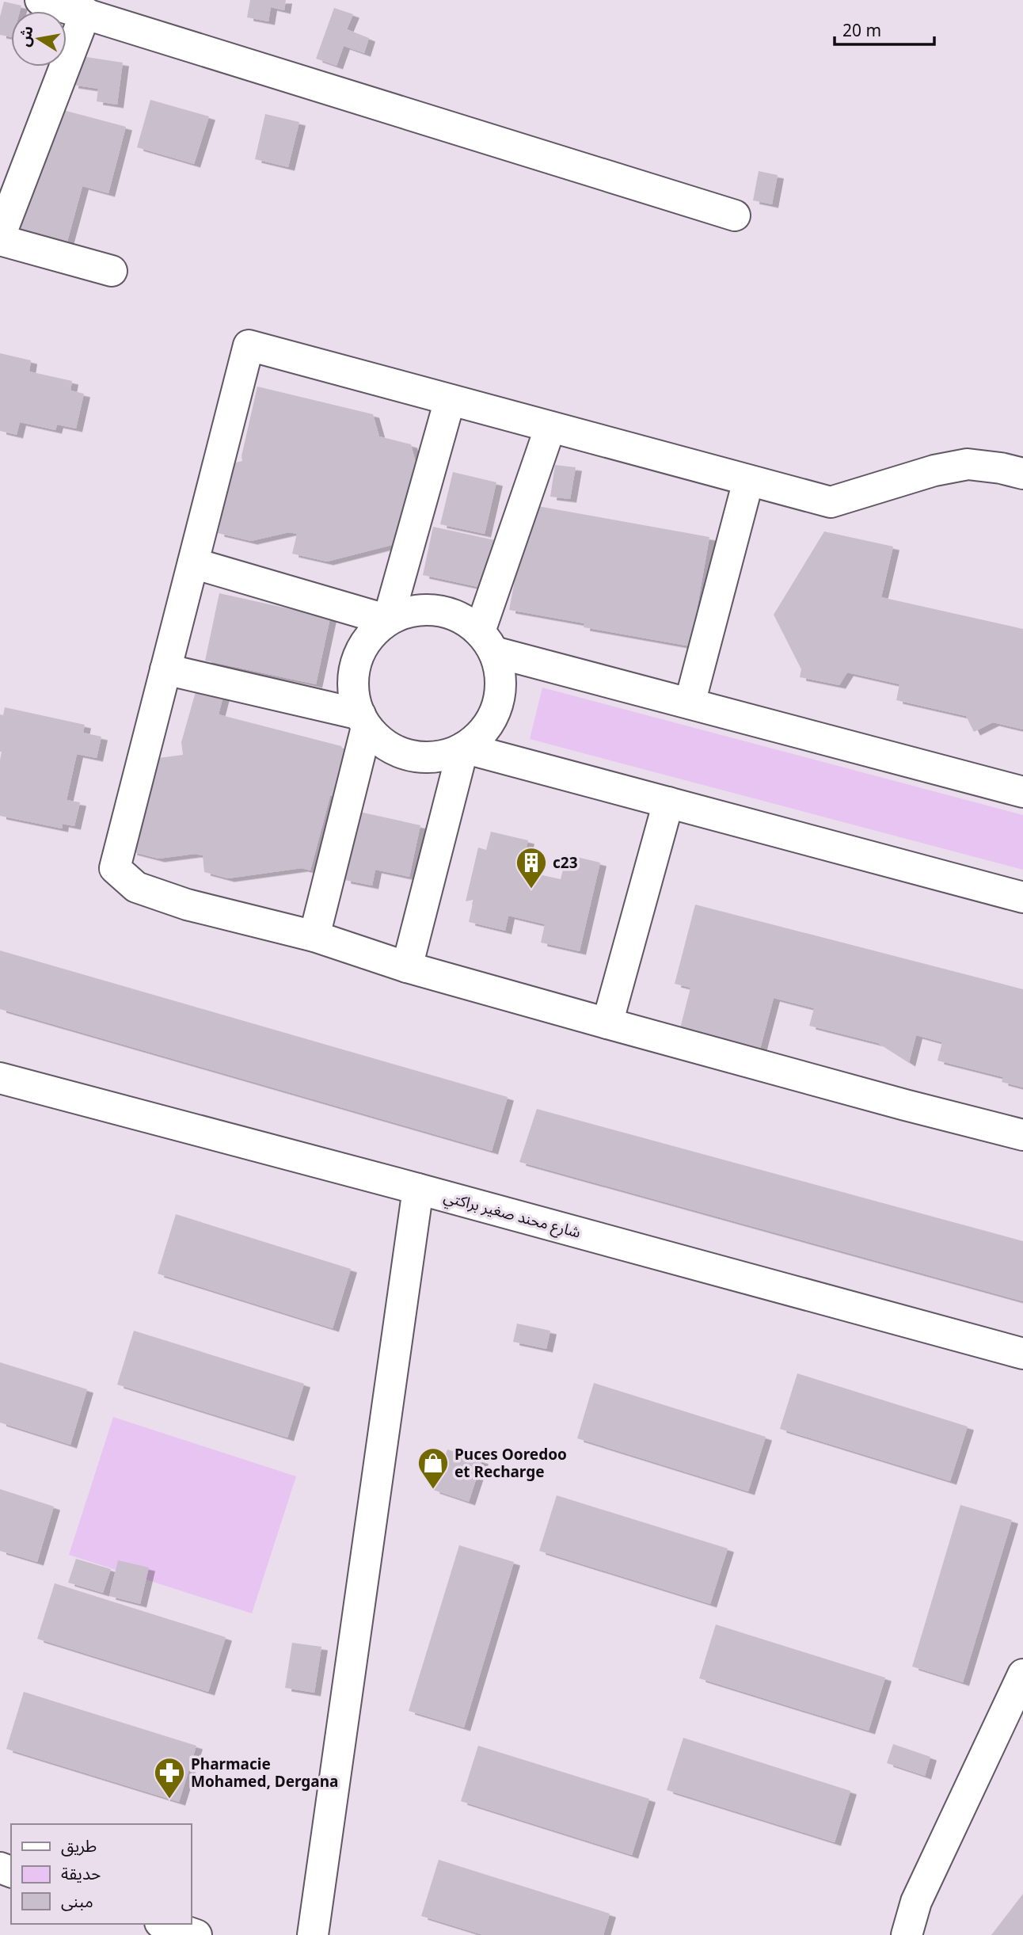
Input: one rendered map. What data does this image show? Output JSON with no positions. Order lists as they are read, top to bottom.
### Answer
{
  "streets": {
    "street": ["شارع محند صغير براكتي"]
  },
  "places": {
    "building": ["c23"],
    "shop": ["Puces Ooredoo et Recharge"],
    "pharmacy": ["Pharmacie Mohamed, Dergana"]
  },
  "legend": ["طريق", "حديقة", "مبنى"],
  "scale_bar": "20 m",
  "north": "left"
}
